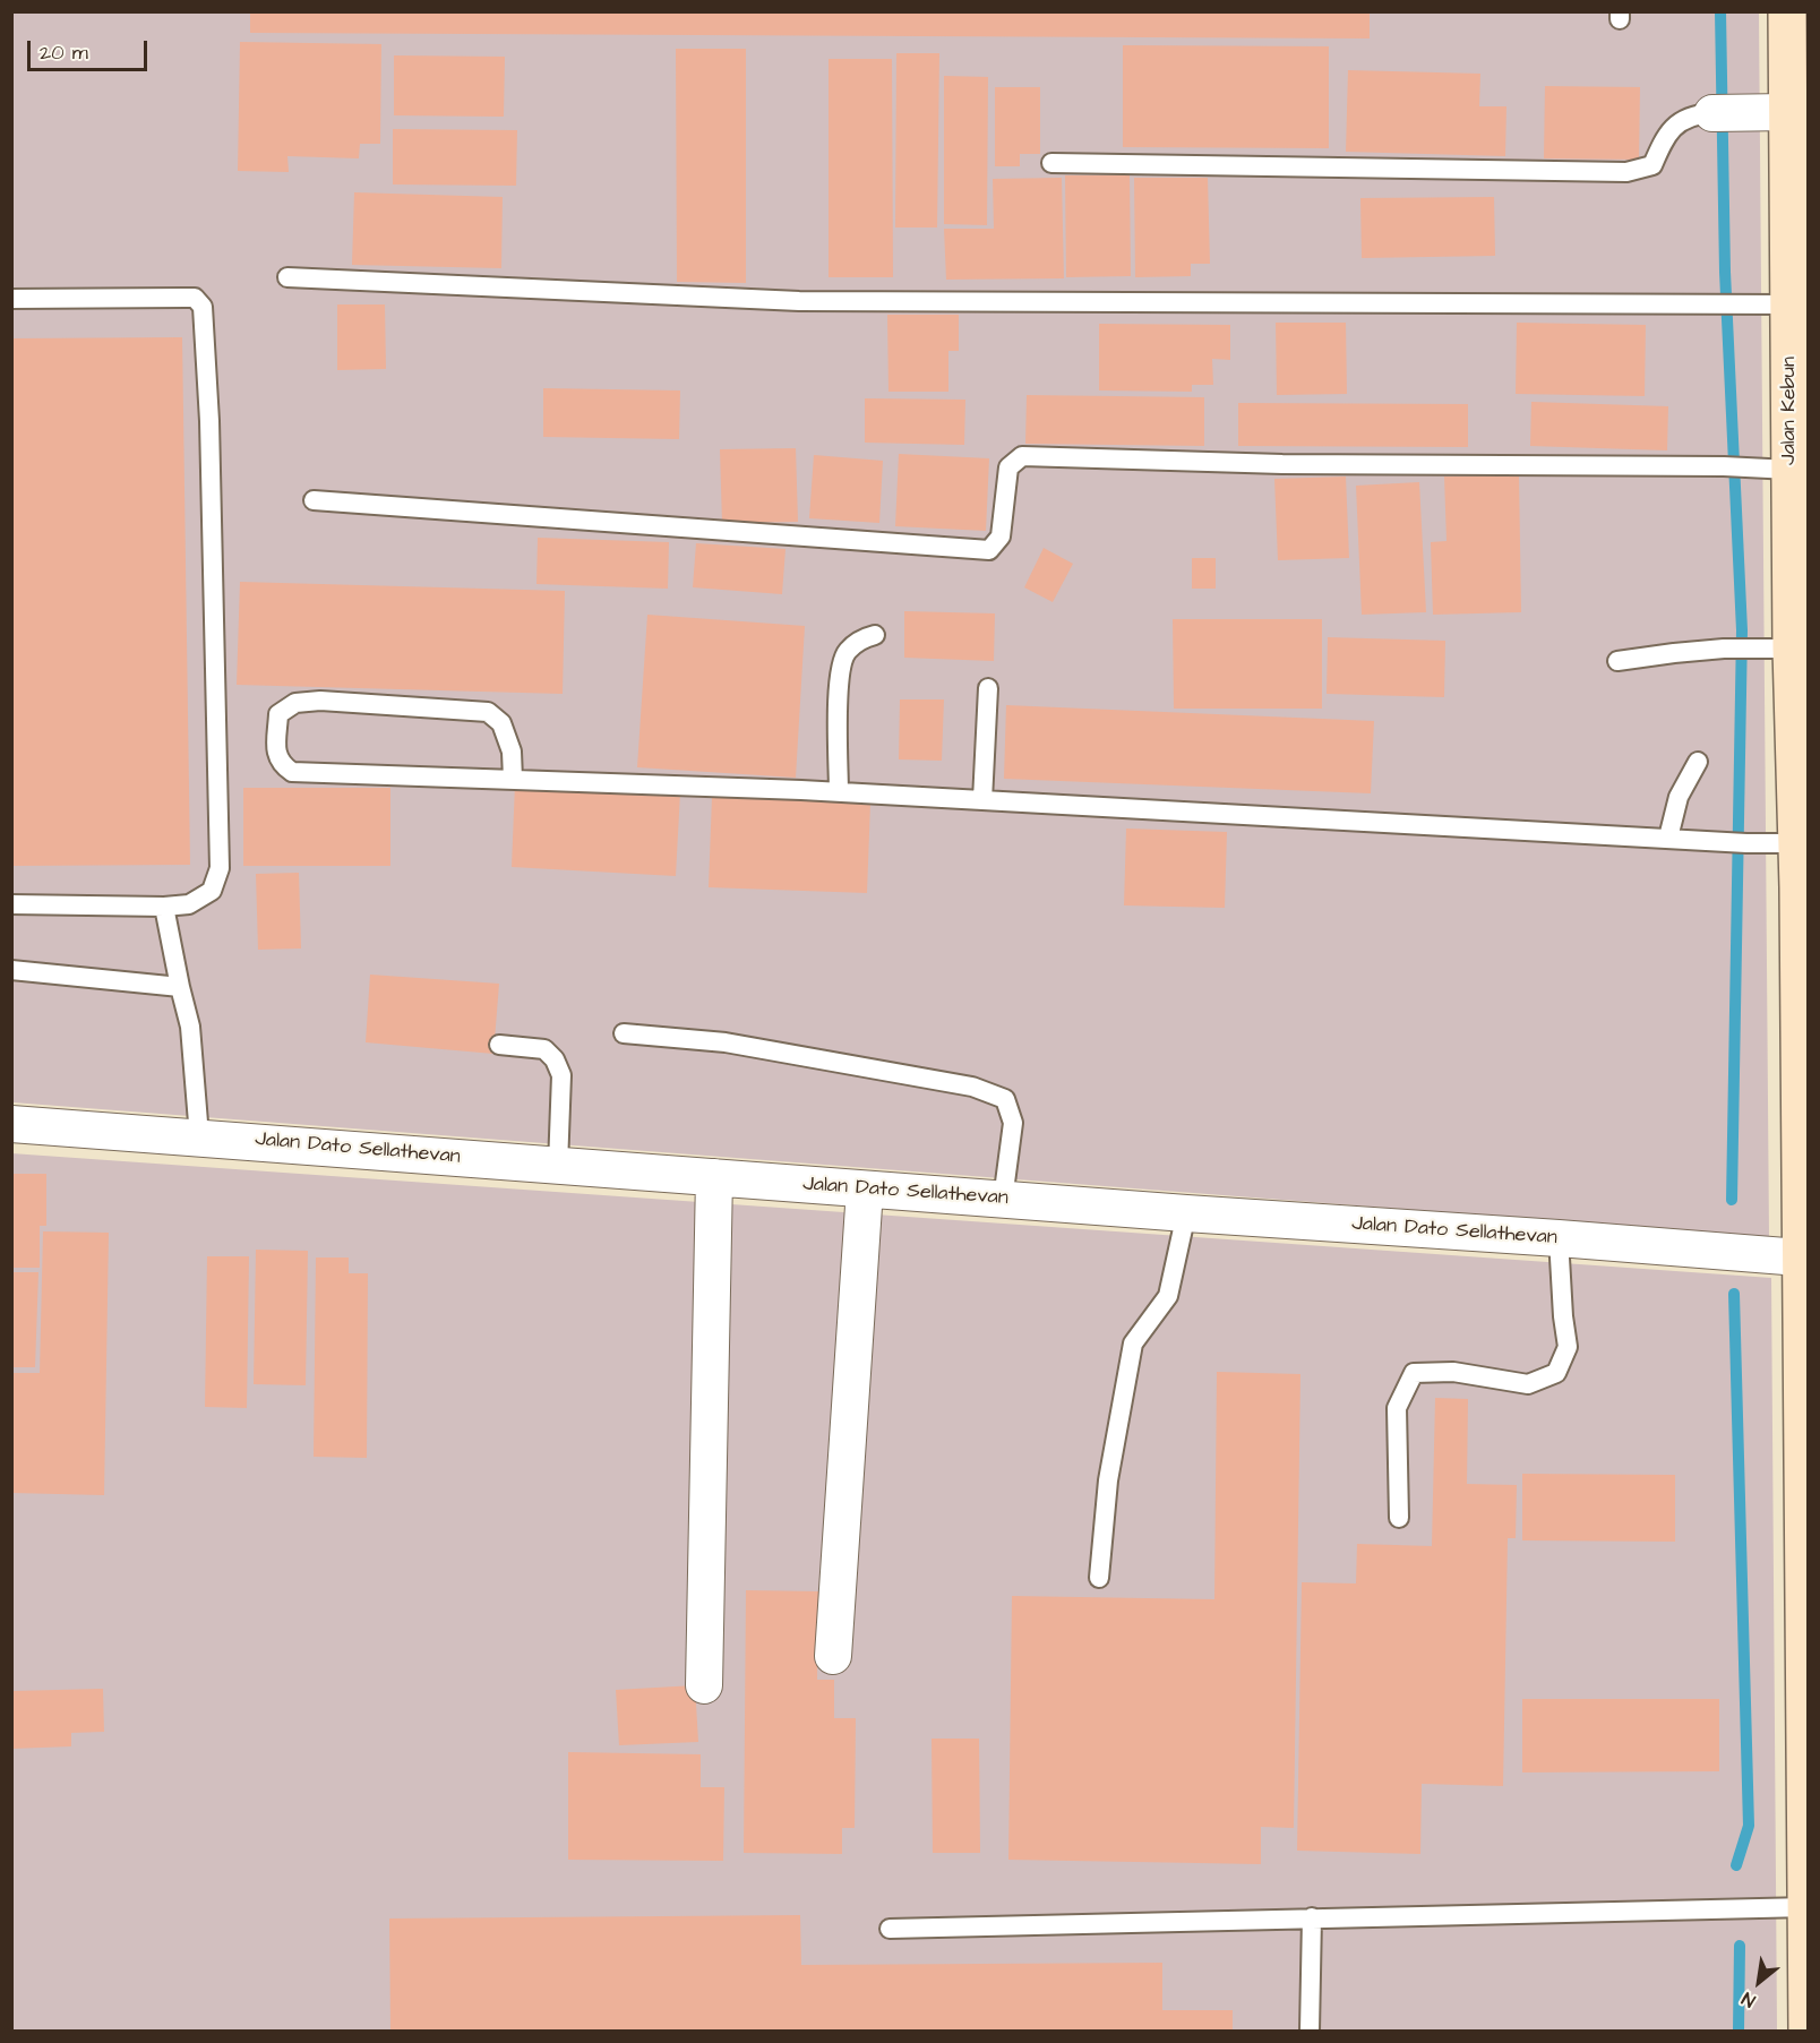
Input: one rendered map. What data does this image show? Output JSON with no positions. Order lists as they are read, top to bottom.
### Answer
{
  "streets": {
    "main road": ["Jalan Kebun"],
    "street": ["Jalan Dato Sellathevan"]
  },
  "crossings": [
    ["Jalan Kebun", "Jalan Dato Sellathevan"]
  ],
  "scale_bar": "20 m",
  "north": "bottom left"
}
